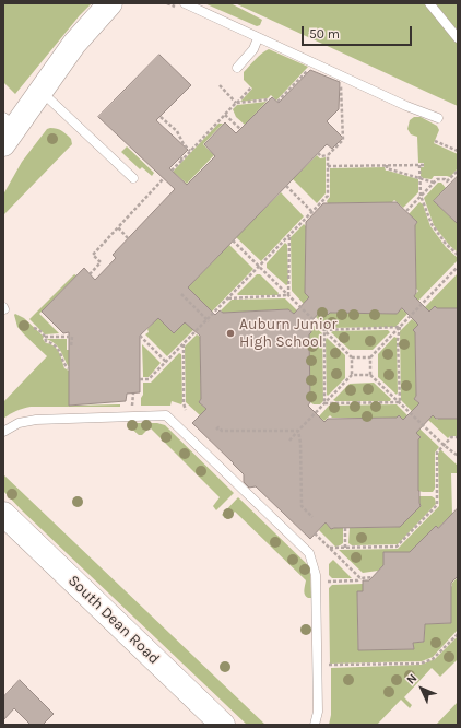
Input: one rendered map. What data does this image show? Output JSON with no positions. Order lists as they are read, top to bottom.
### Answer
{
  "streets": {
    "street": ["South Dean Road"]
  },
  "places": ["Auburn Junior High School"],
  "scale_bar": "50 m",
  "north": "top left"
}
